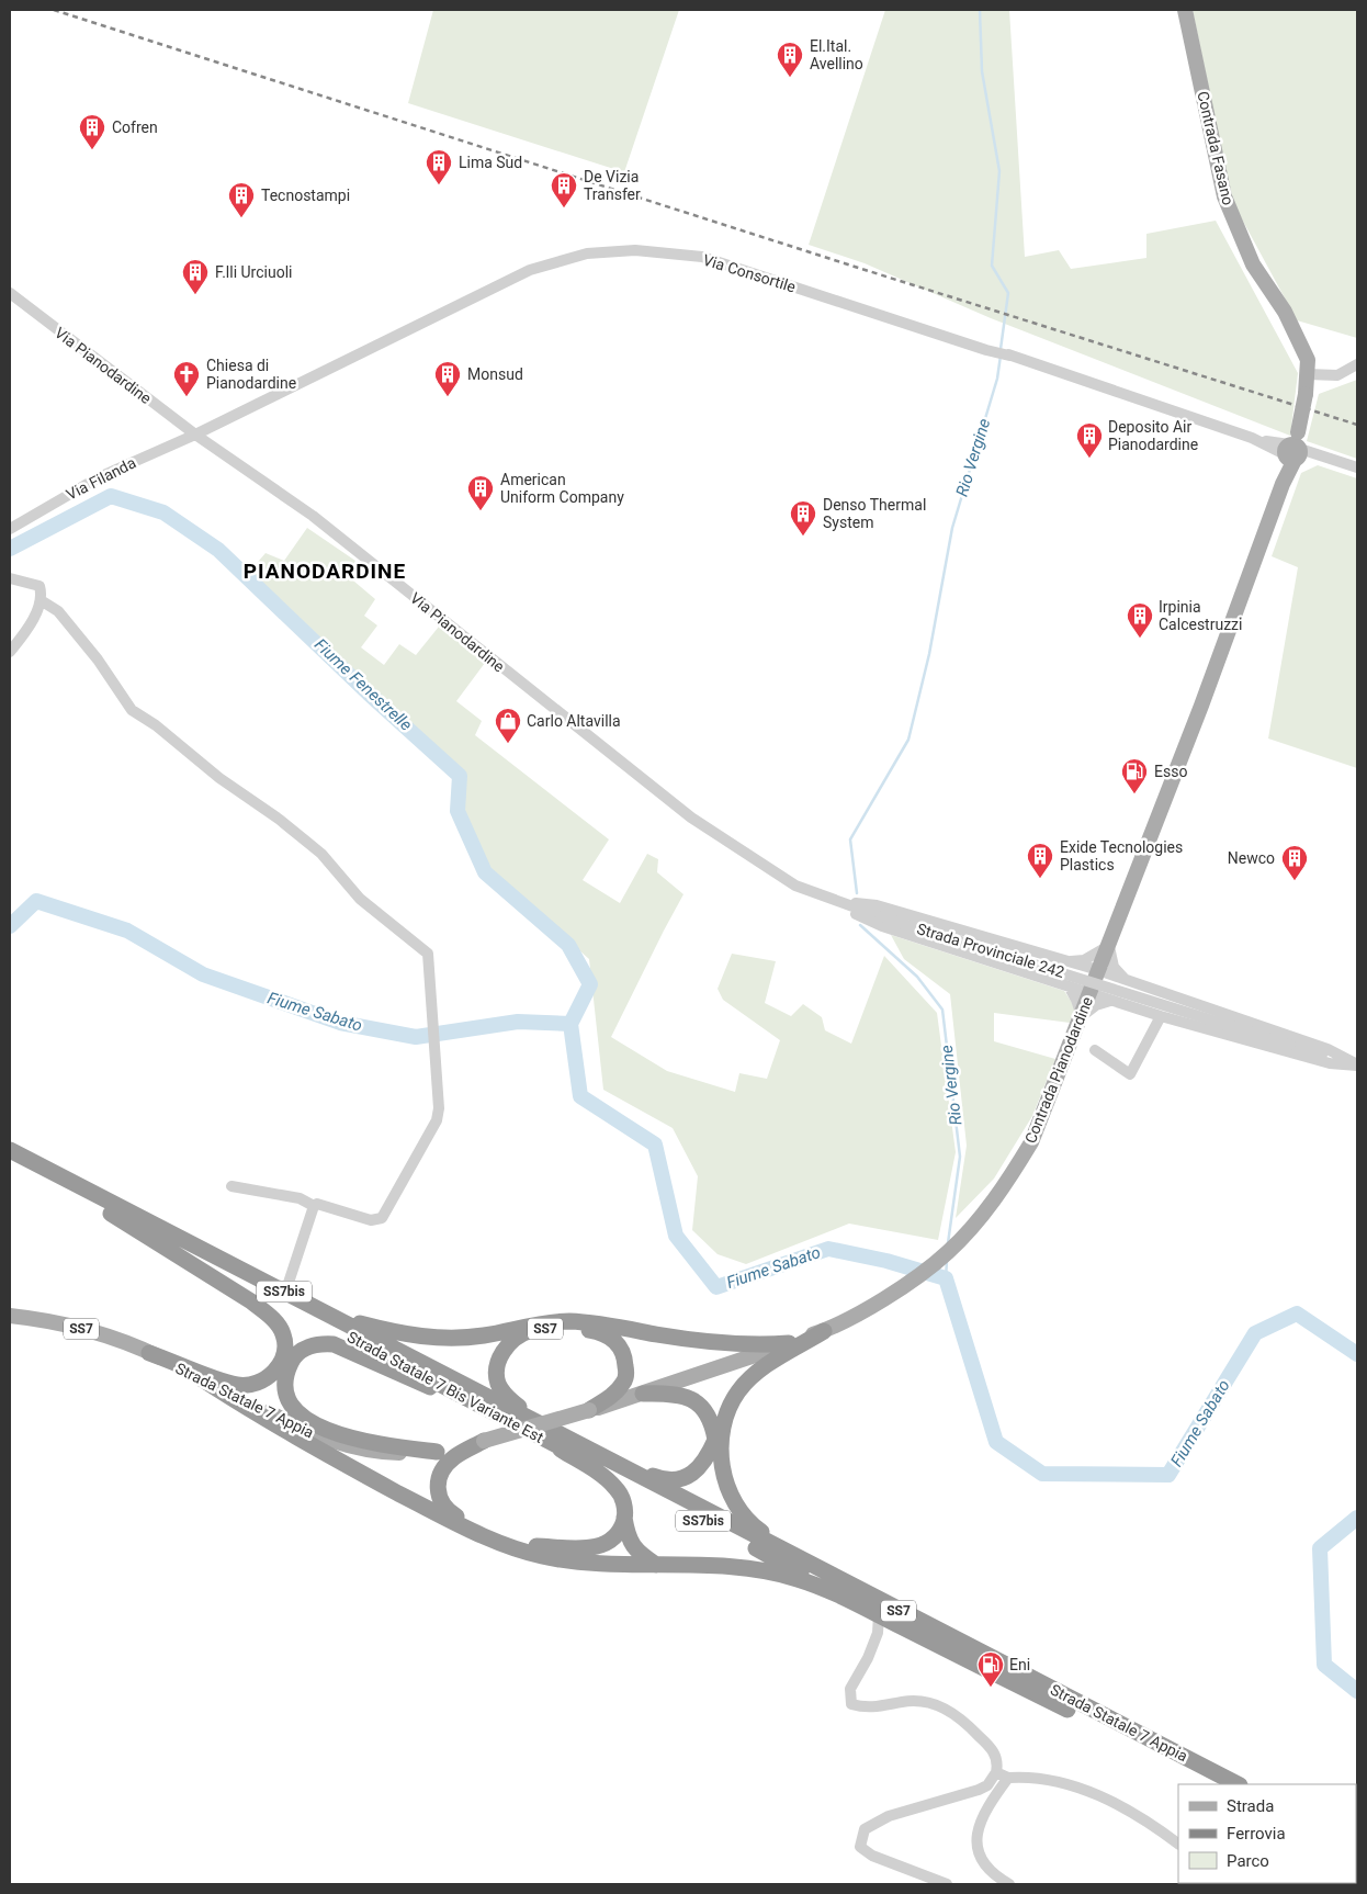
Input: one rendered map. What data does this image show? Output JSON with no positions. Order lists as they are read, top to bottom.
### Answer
{
  "streets": {
    "highway": [
      "SS7bis",
      "SS7",
      "Strada Statale 7 Bis Variante Est",
      "Strada Statale 7 Appia"
    ],
    "main road": ["Contrada Fasano", "Contrada Pianodardine"],
    "street": [
      "Via Consortile",
      "Via Pianodardine",
      "Via Filanda",
      "Strada Provinciale 242"
    ]
  },
  "crossings": [
    ["Contrada Fasano", "Via Consortile"],
    ["Via Consortile", "Via Pianodardine"],
    ["Via Consortile", "Via Filanda"],
    ["Via Pianodardine", "Via Filanda"],
    ["Via Pianodardine", "Strada Provinciale 242"],
    ["Contrada Pianodardine", "SS7"],
    ["SS7", "Strada Statale 7 Bis Variante Est"],
    ["SS7", "Strada Statale 7 Appia"],
    ["Strada Statale 7 Bis Variante Est", "Strada Statale 7 Appia"]
  ],
  "districts": ["PIANODARDINE"],
  "water": ["Rio Vergine", "Fiume Fenestrelle", "Fiume Sabato"],
  "places": {
    "building": [
      "El.Ital. Avellino",
      "Cofren",
      "Lima Sud",
      "De Vizia Transfer",
      "Tecnostampi",
      "F.lli Urciuoli",
      "Monsud",
      "Deposito Air Pianodardine",
      "American Uniform Company",
      "Denso Thermal System",
      "Irpinia Calcestruzzi",
      "Exide Tecnologies Plastics",
      "Newco"
    ],
    "church": ["Chiesa di Pianodardine"],
    "shop": ["Carlo Altavilla"],
    "fuel station": ["Esso", "Eni"]
  },
  "legend": ["Strada", "Ferrovia", "Parco"]
}
